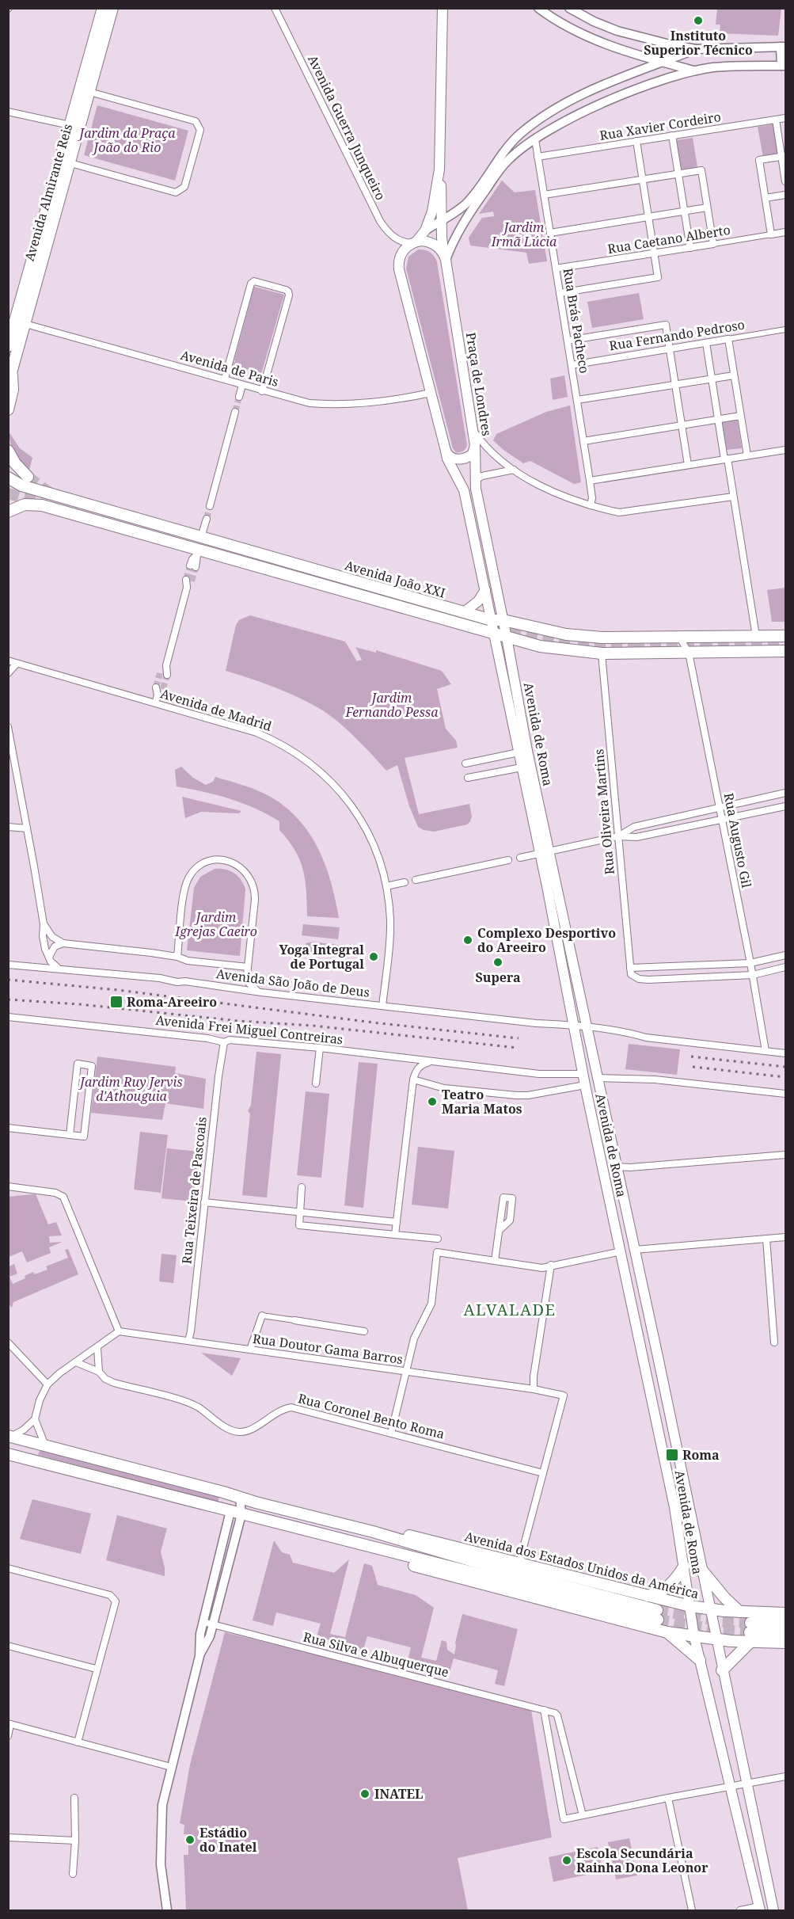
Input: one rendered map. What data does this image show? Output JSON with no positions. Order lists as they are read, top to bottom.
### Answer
{
  "streets": {
    "main road": [
      "Avenida Almirante Reis",
      "Praça de Londres",
      "Avenida João XXI",
      "Avenida de Roma",
      "Avenida dos Estados Unidos da América"
    ],
    "street": [
      "Rua Xavier Cordeiro",
      "Avenida Guerra Junqueiro",
      "Rua Caetano Alberto",
      "Rua Brás Pacheco",
      "Rua Fernando Pedroso",
      "Avenida de Paris",
      "Avenida de Madrid",
      "Rua Oliveira Martins",
      "Rua Augusto Gil",
      "Avenida São João de Deus",
      "Avenida Frei Miguel Contreiras",
      "Rua Teixeira de Pascoais",
      "Rua Doutor Gama Barros",
      "Rua Coronel Bento Roma",
      "Rua Silva e Albuquerque"
    ]
  },
  "crossings": [
    ["Rua Xavier Cordeiro", "Rua Brás Pacheco"],
    ["Avenida Almirante Reis", "Avenida de Paris"],
    ["Rua Caetano Alberto", "Rua Brás Pacheco"],
    ["Rua Brás Pacheco", "Rua Fernando Pedroso"],
    ["Praça de Londres", "Avenida de Roma"],
    ["Avenida João XXI", "Avenida de Roma"],
    ["Avenida João XXI", "Rua Oliveira Martins"],
    ["Avenida João XXI", "Rua Augusto Gil"],
    ["Avenida de Madrid", "Avenida São João de Deus"],
    ["Avenida de Roma", "Avenida São João de Deus"],
    ["Avenida de Roma", "Avenida Frei Miguel Contreiras"],
    ["Avenida de Roma", "Avenida dos Estados Unidos da América"],
    ["Avenida Frei Miguel Contreiras", "Rua Teixeira de Pascoais"],
    ["Rua Teixeira de Pascoais", "Rua Doutor Gama Barros"],
    ["Rua Doutor Gama Barros", "Rua Coronel Bento Roma"]
  ],
  "districts": ["ALVALADE"],
  "parks": [
    "Jardim da Praça João do Rio",
    "Jardim Irmã Lúcia",
    "Jardim Fernando Pessa",
    "Jardim Igrejas Caeiro",
    "Jardim Ruy Jervis d'Athouguia"
  ],
  "places": {
    "other": [
      "Instituto Superior Técnico",
      "Complexo Desportivo do Areeiro",
      "Yoga Integral de Portugal",
      "Supera",
      "Teatro Maria Matos",
      "INATEL",
      "Estádio do Inatel",
      "Escola Secundária Rainha Dona Leonor"
    ],
    "transit": ["Roma-Areeiro", "Roma"]
  }
}
